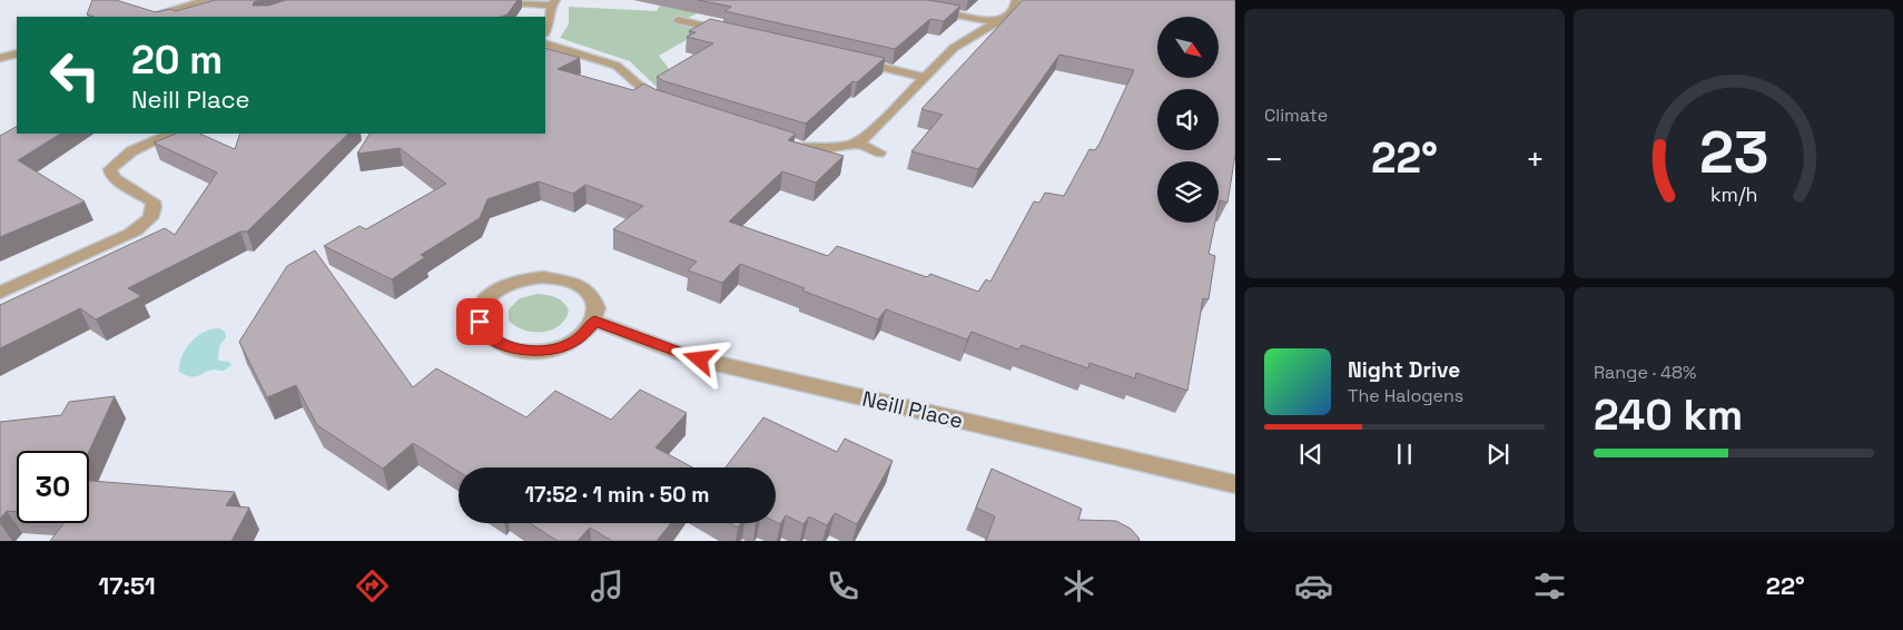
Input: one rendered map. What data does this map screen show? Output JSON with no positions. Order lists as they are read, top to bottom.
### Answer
{
  "streets": {
    "street": ["Neill Place"]
  },
  "north": "bottom right",
  "page": {
    "tile": [
      "Climate",
      ["Range · 48%", "240 km"]
    ],
    "turn": ["20 m", "Neill Place"],
    "heat": ["−", "22°", "+"],
    "song": ["Night Drive", "The Halogens"],
    "limit": "30",
    "trip": "17:52 · 1 min · 50 m",
    "tabs": ["17:51", "22°"],
    "gauge": ["23", "km/h"]
  }
}
